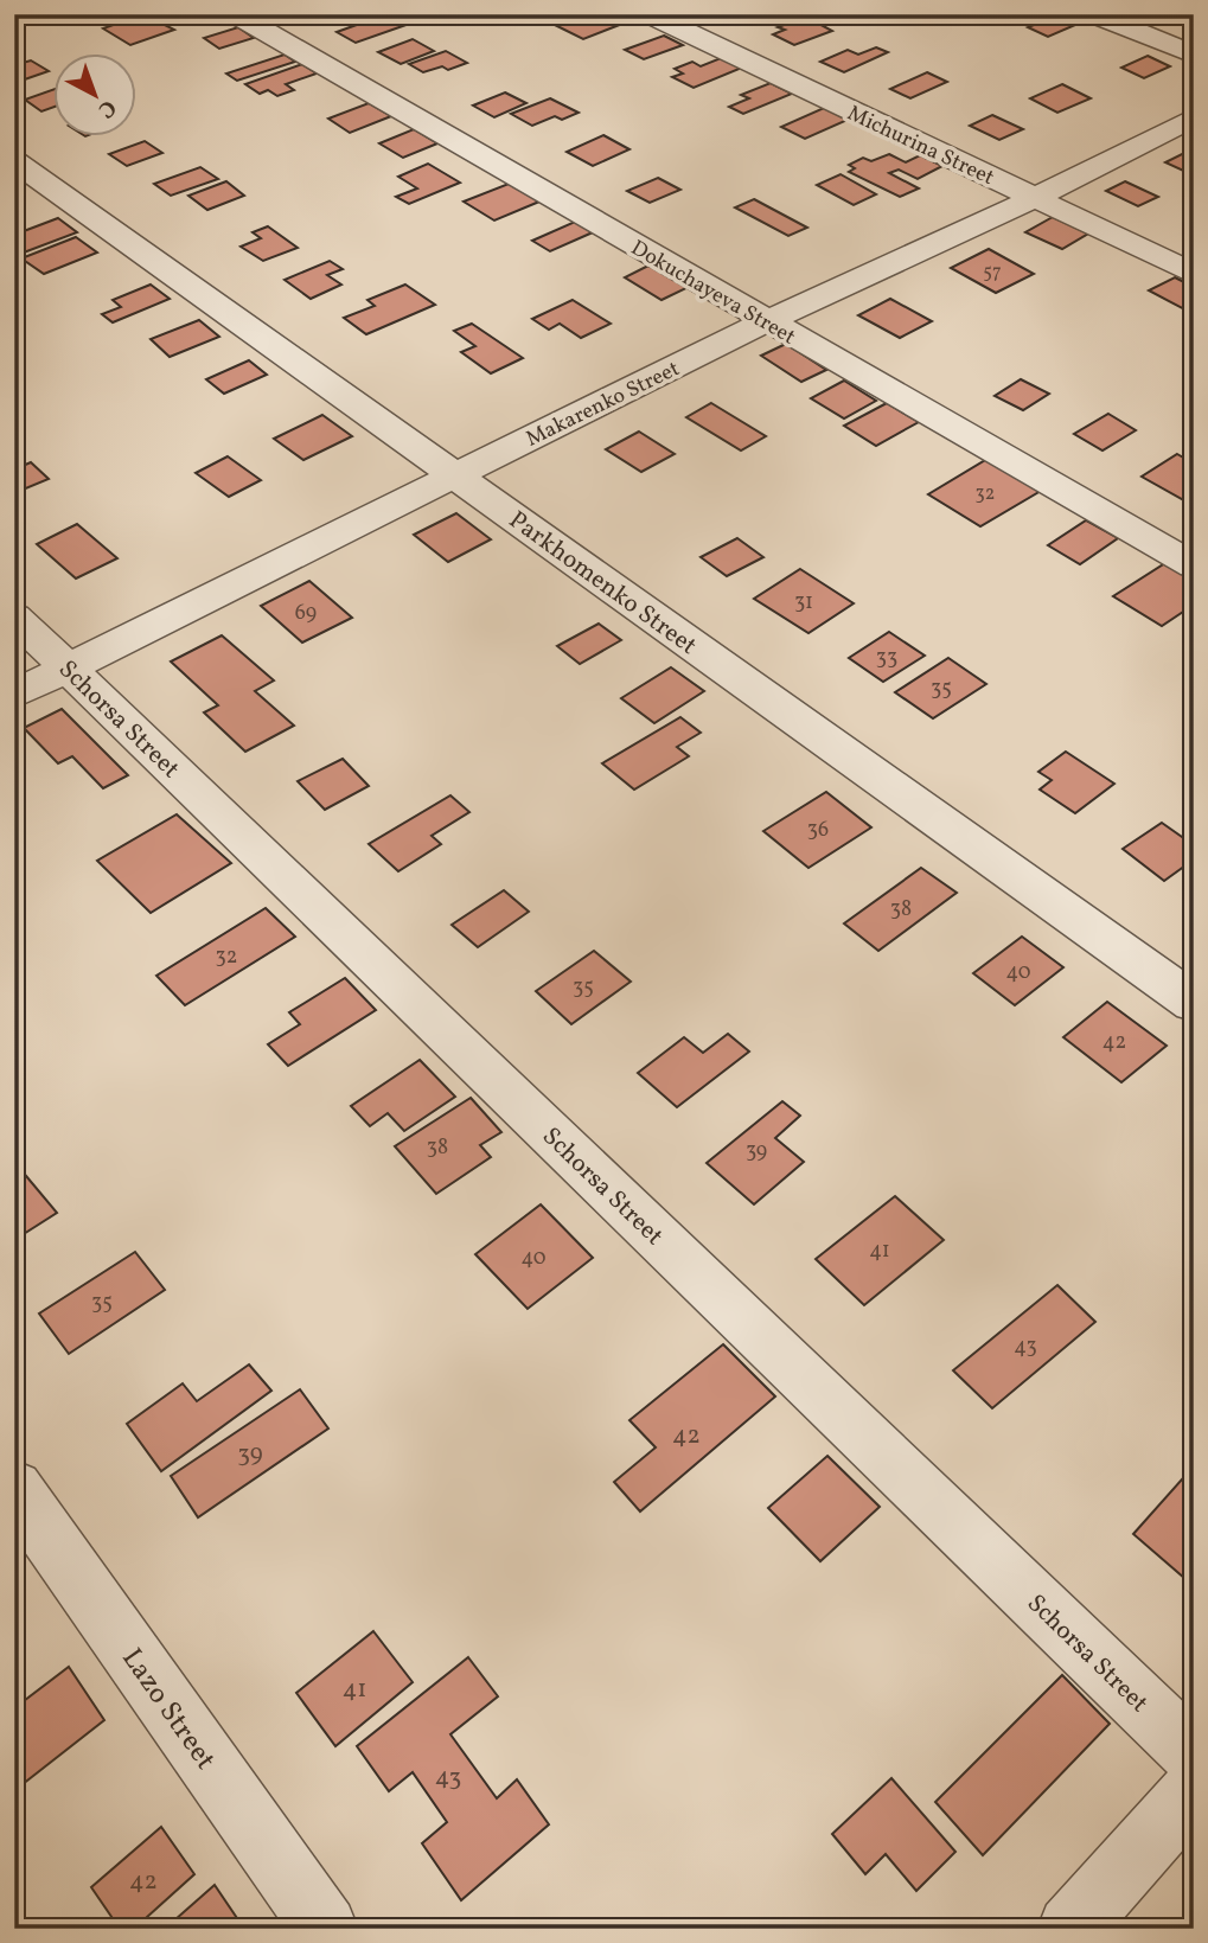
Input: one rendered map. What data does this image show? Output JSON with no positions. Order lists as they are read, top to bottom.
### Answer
{
  "streets": {
    "street": [
      "Michurina Street",
      "Dokuchayeva Street",
      "Makarenko Street",
      "Parkhomenko Street",
      "Schorsa Street",
      "Lazo Street"
    ]
  },
  "crossings": [
    ["Michurina Street", "Makarenko Street"],
    ["Dokuchayeva Street", "Makarenko Street"],
    ["Makarenko Street", "Parkhomenko Street"],
    ["Makarenko Street", "Schorsa Street"]
  ],
  "house_numbers": [
    "57",
    "32",
    "31",
    "69",
    "33",
    "35",
    "36",
    "38",
    "32",
    "40",
    "35",
    "42",
    "38",
    "39",
    "41",
    "40",
    "35",
    "43",
    "42",
    "39",
    "41",
    "43",
    "42"
  ],
  "north": "bottom right"
}
